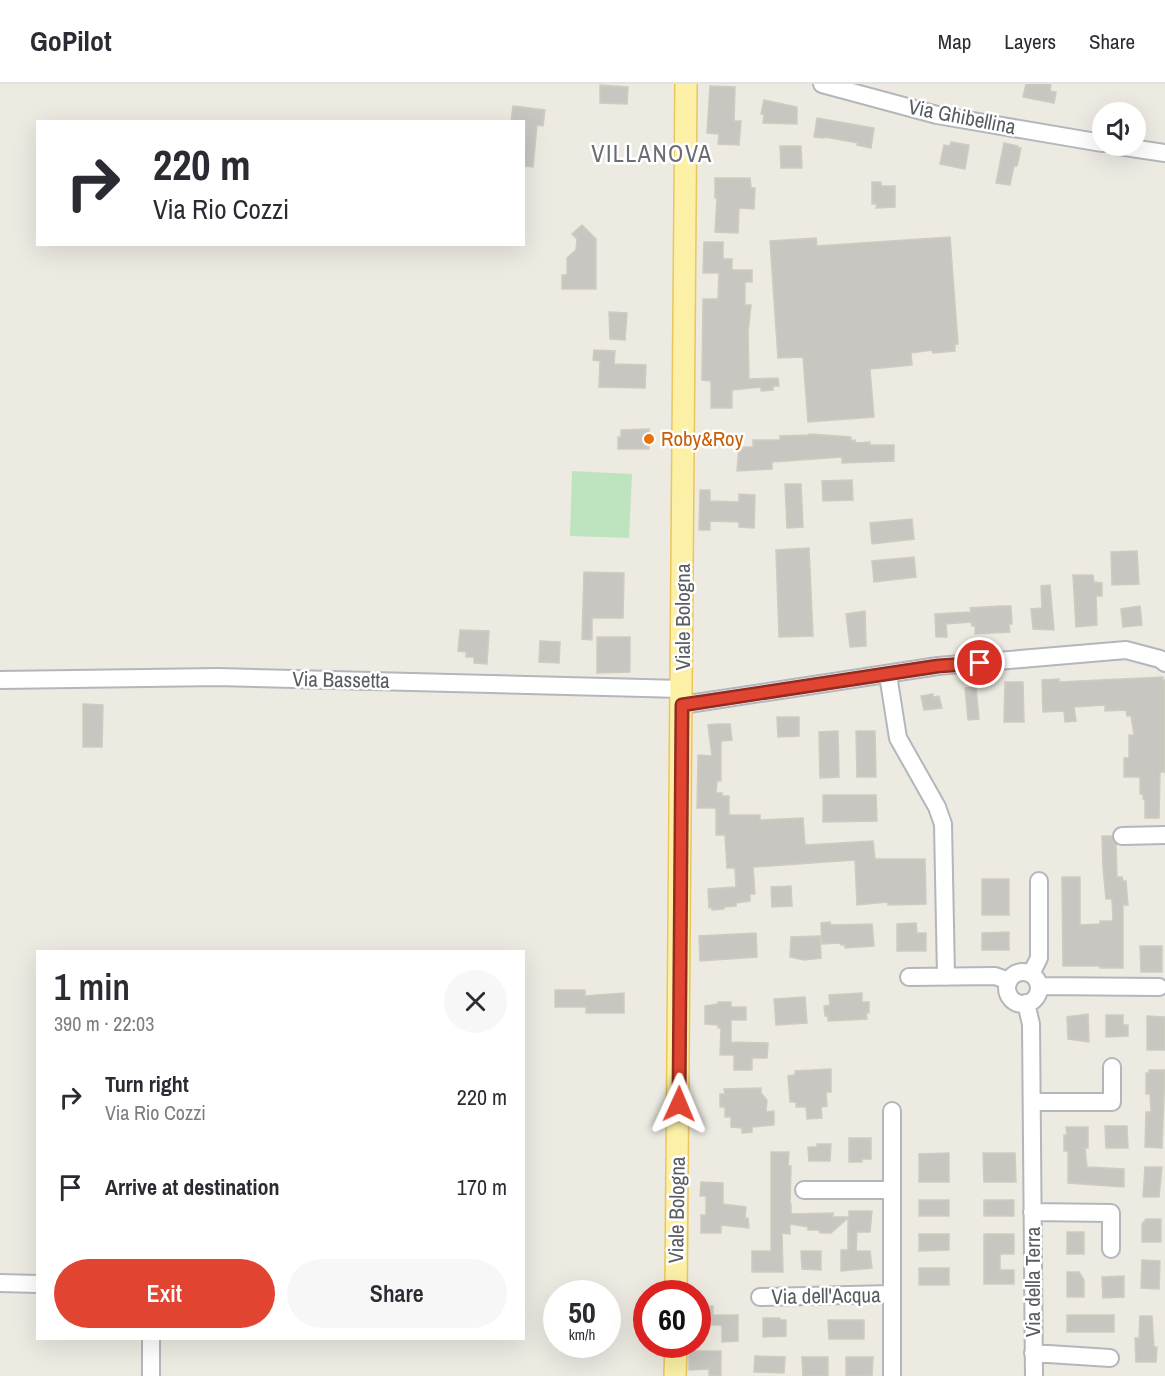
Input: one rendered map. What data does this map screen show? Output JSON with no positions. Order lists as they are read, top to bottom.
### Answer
{
  "streets": {
    "main road": ["Viale Bologna"],
    "street": [
      "Via Ghibellina",
      "Via Bassetta",
      "Via della Terra",
      "Via dell'Acqua"
    ]
  },
  "crossings": [
    ["Viale Bologna", "Via Bassetta"]
  ],
  "districts": ["VILLANOVA"],
  "places": ["Roby&Roy"],
  "page": {
    "header": "GoPilot",
    "nav": ["Map", "Layers", "Share"],
    "turn": ["220 m", "Via Rio Cozzi"],
    "heading": ["1 min", "390 m · 22:03"],
    "list": [
      {
        "name": "Turn right",
        "note": "Via Rio Cozzi",
        "value": "220 m"
      },
      {
        "name": "Arrive at destination",
        "value": "170 m"
      }
    ],
    "buttons": ["Exit", "Share"],
    "speed": "50 km/h",
    "limit": "60"
  }
}
